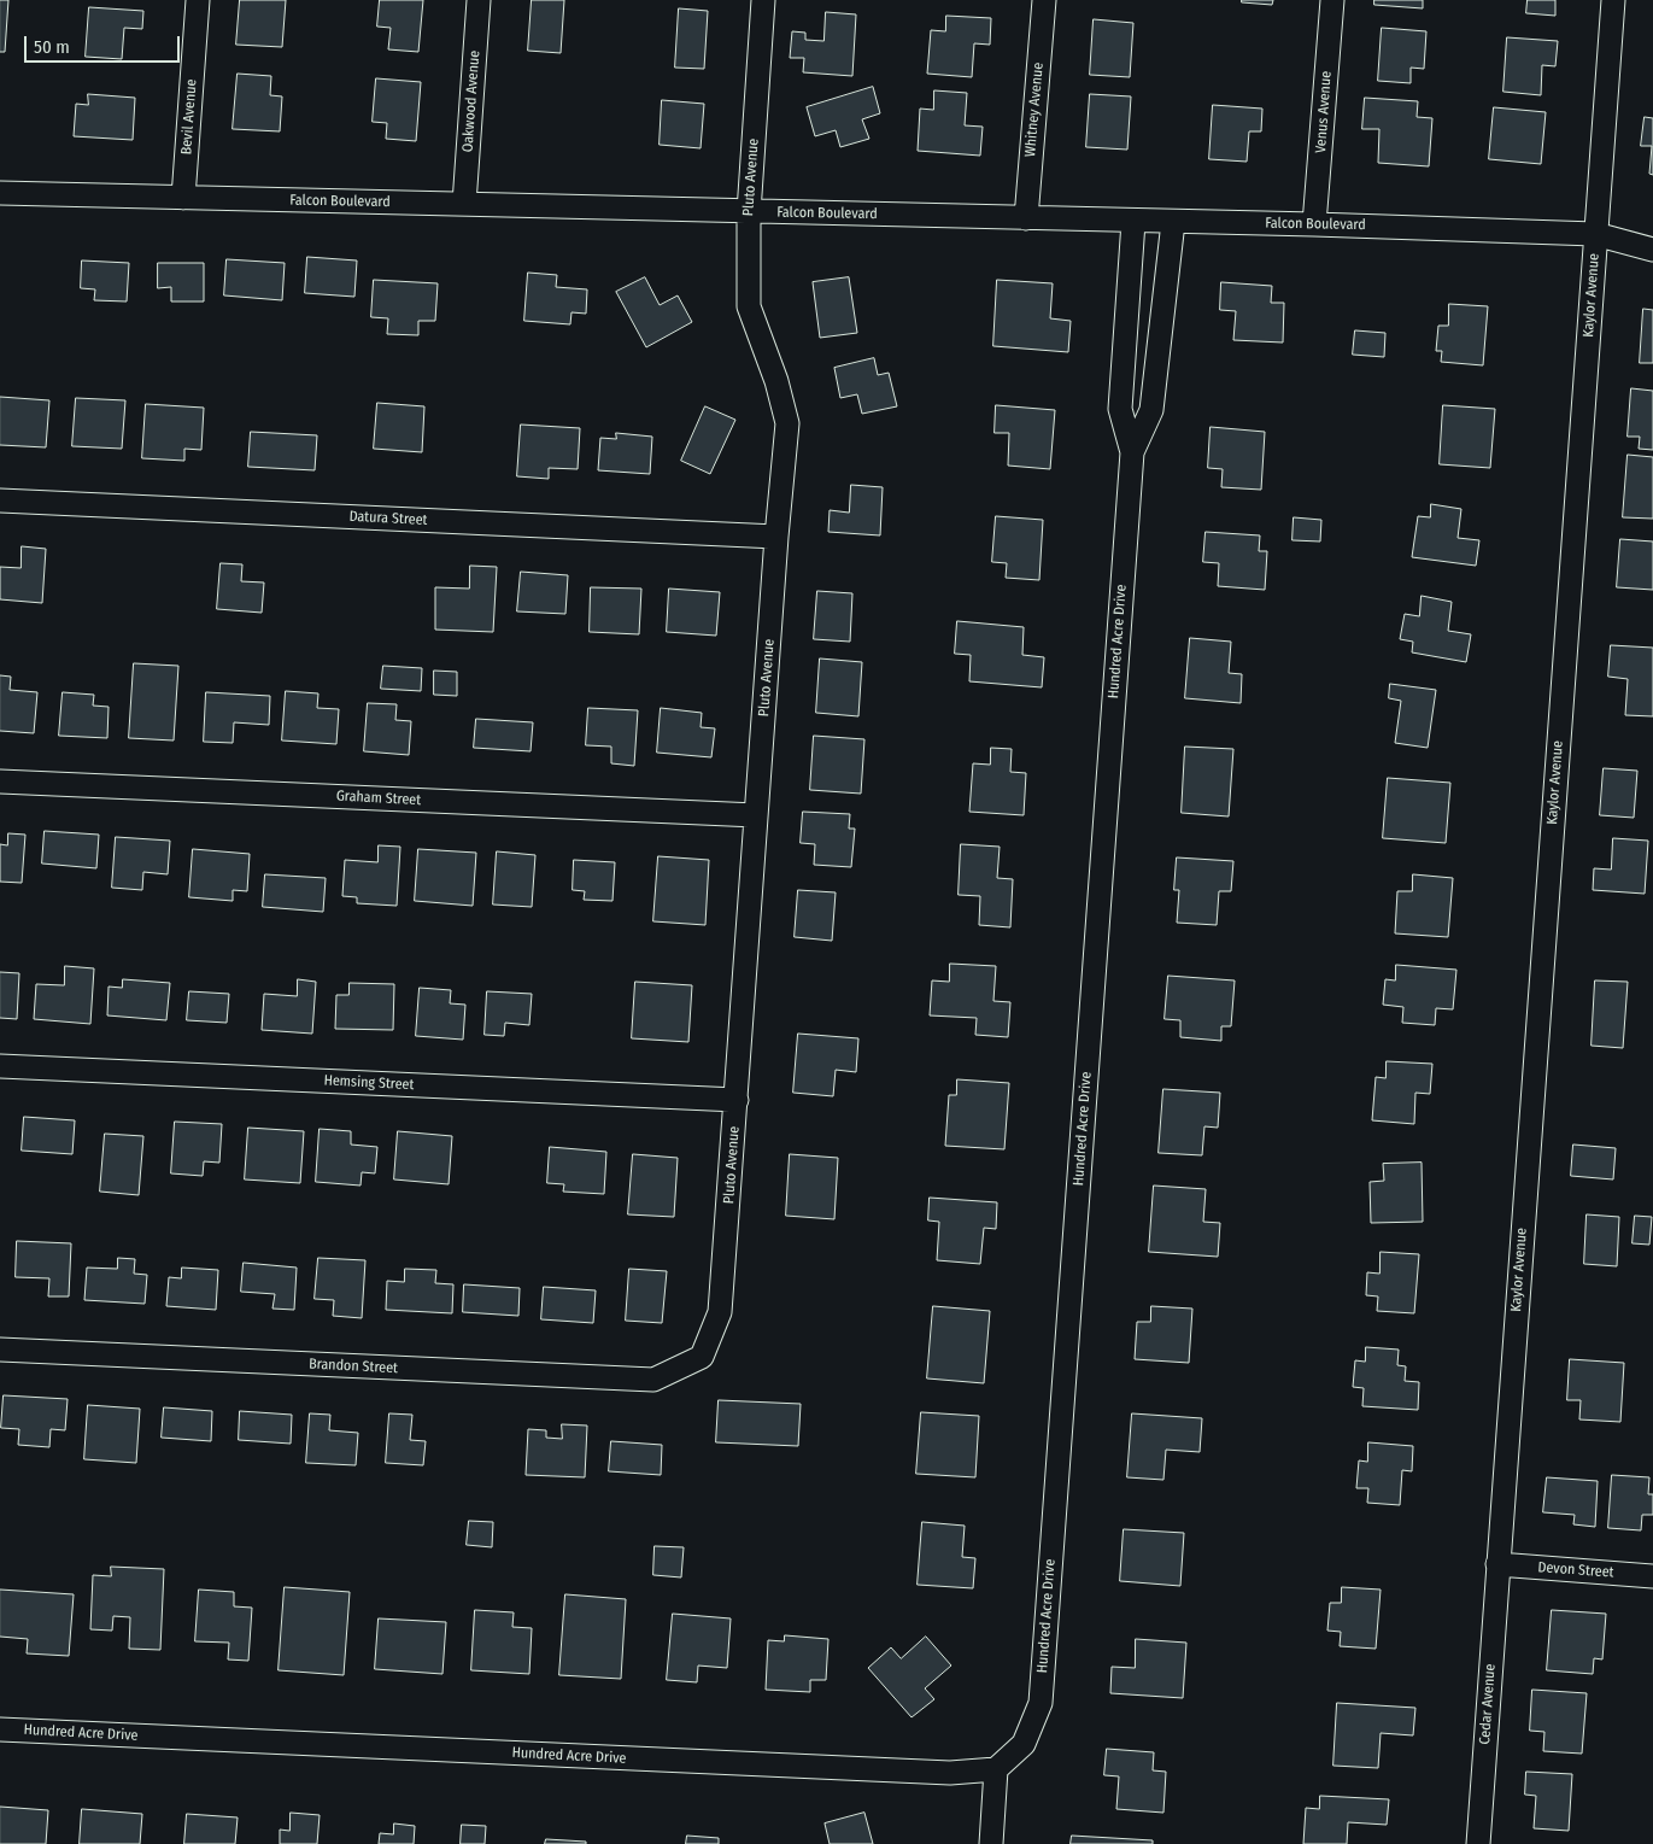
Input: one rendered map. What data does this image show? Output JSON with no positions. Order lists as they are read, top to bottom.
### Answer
{
  "streets": {
    "street": [
      "Oakwood Avenue",
      "Whitney Avenue",
      "Venus Avenue",
      "Bevil Avenue",
      "Pluto Avenue",
      "Falcon Boulevard",
      "Kaylor Avenue",
      "Datura Street",
      "Hundred Acre Drive",
      "Graham Street",
      "Hemsing Street",
      "Brandon Street",
      "Devon Street",
      "Cedar Avenue"
    ]
  },
  "crossings": [
    ["Oakwood Avenue", "Falcon Boulevard"],
    ["Whitney Avenue", "Falcon Boulevard"],
    ["Venus Avenue", "Falcon Boulevard"],
    ["Bevil Avenue", "Falcon Boulevard"],
    ["Pluto Avenue", "Falcon Boulevard"],
    ["Pluto Avenue", "Datura Street"],
    ["Pluto Avenue", "Graham Street"],
    ["Pluto Avenue", "Hemsing Street"],
    ["Pluto Avenue", "Brandon Street"],
    ["Falcon Boulevard", "Kaylor Avenue"],
    ["Falcon Boulevard", "Hundred Acre Drive"],
    ["Kaylor Avenue", "Devon Street"],
    ["Kaylor Avenue", "Cedar Avenue"],
    ["Devon Street", "Cedar Avenue"]
  ],
  "scale_bar": "50 m"
}
